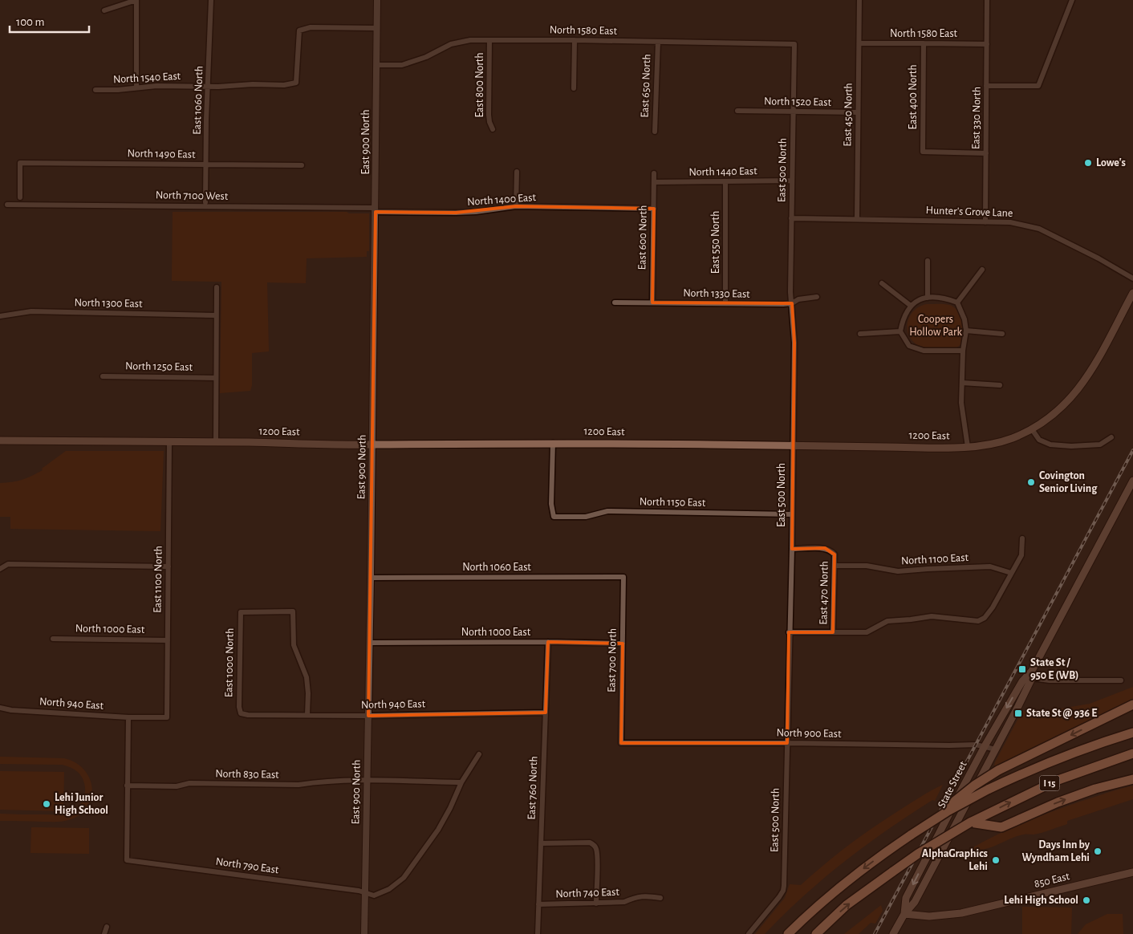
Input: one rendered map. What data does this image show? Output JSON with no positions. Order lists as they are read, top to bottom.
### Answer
{
  "streets": {
    "highway": ["I 15"],
    "main road": ["1200 East", "State Street", "850 East"],
    "street": [
      "North 1580 East",
      "North 1540 East",
      "East 800 North",
      "East 650 North",
      "East 400 North",
      "East 1060 North",
      "North 1520 East",
      "East 450 North",
      "East 330 North",
      "East 900 North",
      "North 1490 East",
      "East 500 North",
      "North 1440 East",
      "North 7100 West",
      "North 1400 East",
      "Hunter's Grove Lane",
      "East 600 North",
      "East 550 North",
      "North 1330 East",
      "North 1300 East",
      "North 1250 East",
      "North 1150 East",
      "North 1100 East",
      "North 1060 East",
      "East 1100 North",
      "East 470 North",
      "North 1000 East",
      "East 700 North",
      "East 1000 North",
      "North 940 East",
      "North 900 East",
      "North 830 East",
      "East 760 North",
      "North 790 East",
      "North 740 East"
    ]
  },
  "crossings": [
    ["North 1580 East", "East 800 North"],
    ["North 1580 East", "East 650 North"],
    ["North 1580 East", "East 400 North"],
    ["North 1580 East", "East 450 North"],
    ["North 1580 East", "East 330 North"],
    ["North 1580 East", "East 900 North"],
    ["North 1580 East", "East 500 North"],
    ["North 1540 East", "East 1060 North"],
    ["North 1540 East", "East 900 North"],
    ["East 400 North", "East 330 North"],
    ["East 1060 North", "North 1490 East"],
    ["North 1520 East", "East 450 North"],
    ["North 1520 East", "East 500 North"],
    ["East 450 North", "Hunter's Grove Lane"],
    ["East 330 North", "Hunter's Grove Lane"],
    ["East 900 North", "North 7100 West"],
    ["East 900 North", "North 1400 East"],
    ["East 900 North", "1200 East"],
    ["East 900 North", "North 1060 East"],
    ["East 900 North", "North 1000 East"],
    ["East 900 North", "North 940 East"],
    ["East 900 North", "North 830 East"],
    ["East 900 North", "North 790 East"],
    ["East 500 North", "North 1440 East"],
    ["East 500 North", "Hunter's Grove Lane"],
    ["East 500 North", "North 1330 East"],
    ["East 500 North", "1200 East"],
    ["East 500 North", "North 1150 East"],
    ["East 500 North", "East 470 North"],
    ["East 500 North", "North 900 East"],
    ["North 1440 East", "East 600 North"],
    ["North 1440 East", "East 550 North"],
    ["North 7100 West", "North 1400 East"],
    ["North 1400 East", "East 600 North"],
    ["East 600 North", "North 1330 East"],
    ["East 550 North", "North 1330 East"],
    ["1200 East", "North 1150 East"],
    ["1200 East", "East 1100 North"],
    ["North 1100 East", "East 470 North"],
    ["North 1060 East", "East 700 North"],
    ["East 1100 North", "North 1000 East"],
    ["East 1100 North", "North 940 East"],
    ["North 1000 East", "East 700 North"],
    ["North 1000 East", "East 760 North"],
    ["East 700 North", "North 900 East"],
    ["East 1000 North", "North 940 East"],
    ["North 940 East", "East 760 North"],
    ["North 900 East", "State Street"],
    ["North 830 East", "North 790 East"],
    ["State Street", "850 East"],
    ["East 760 North", "North 740 East"]
  ],
  "parks": ["Coopers Hollow Park"],
  "places": {
    "other": [
      "Lowe's",
      "Covington Senior Living",
      "Lehi Junior High School",
      "Days Inn by Wyndham Lehi",
      "AlphaGraphics Lehi",
      "Lehi High School"
    ],
    "transit": ["State St / 950 E (WB)", "State St @ 936 E"]
  },
  "scale_bar": "100 m"
}
